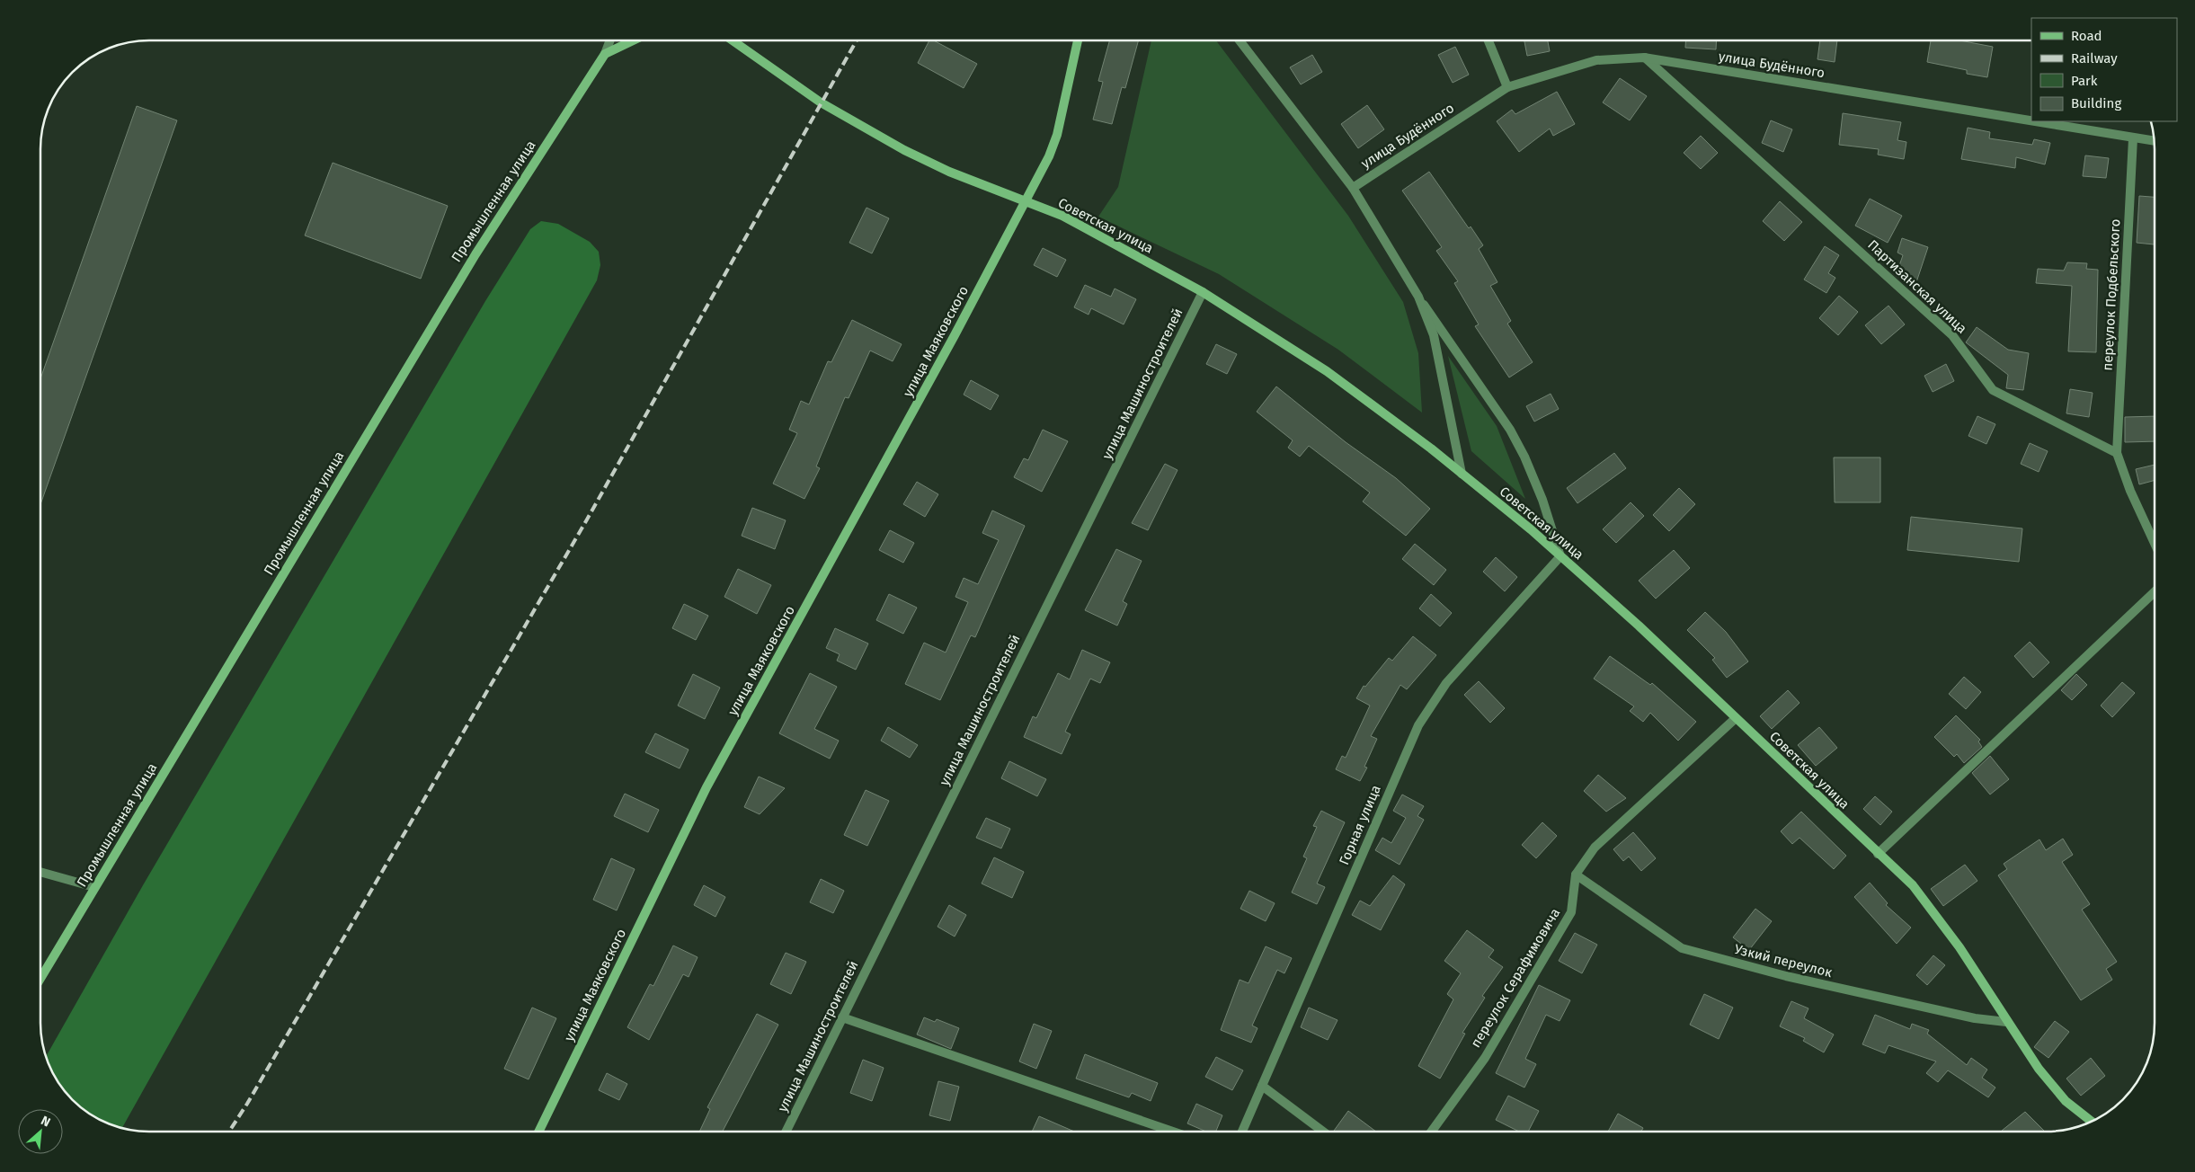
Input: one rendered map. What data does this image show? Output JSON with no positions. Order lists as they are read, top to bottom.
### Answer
{
  "streets": {
    "main road": ["Промышленная улица", "Советская улица", "улица Маяковского"],
    "street": [
      "улица Будённого",
      "Партизанская улица",
      "переулок Подбельского",
      "улица Машиностроителей",
      "Горная улица",
      "Узкий переулок",
      "переулок Серафимовича"
    ]
  },
  "crossings": [
    ["улица Будённого", "Партизанская улица"],
    ["улица Будённого", "переулок Подбельского"],
    ["Советская улица", "улица Маяковского"],
    ["Советская улица", "улица Машиностроителей"],
    ["Советская улица", "Горная улица"],
    ["Советская улица", "Узкий переулок"],
    ["Советская улица", "переулок Серафимовича"],
    ["Партизанская улица", "переулок Подбельского"],
    ["Узкий переулок", "переулок Серафимовича"]
  ],
  "legend": [
    "Road",
    "Railway",
    "Park",
    "Building"
  ],
  "north": "top right"
}
